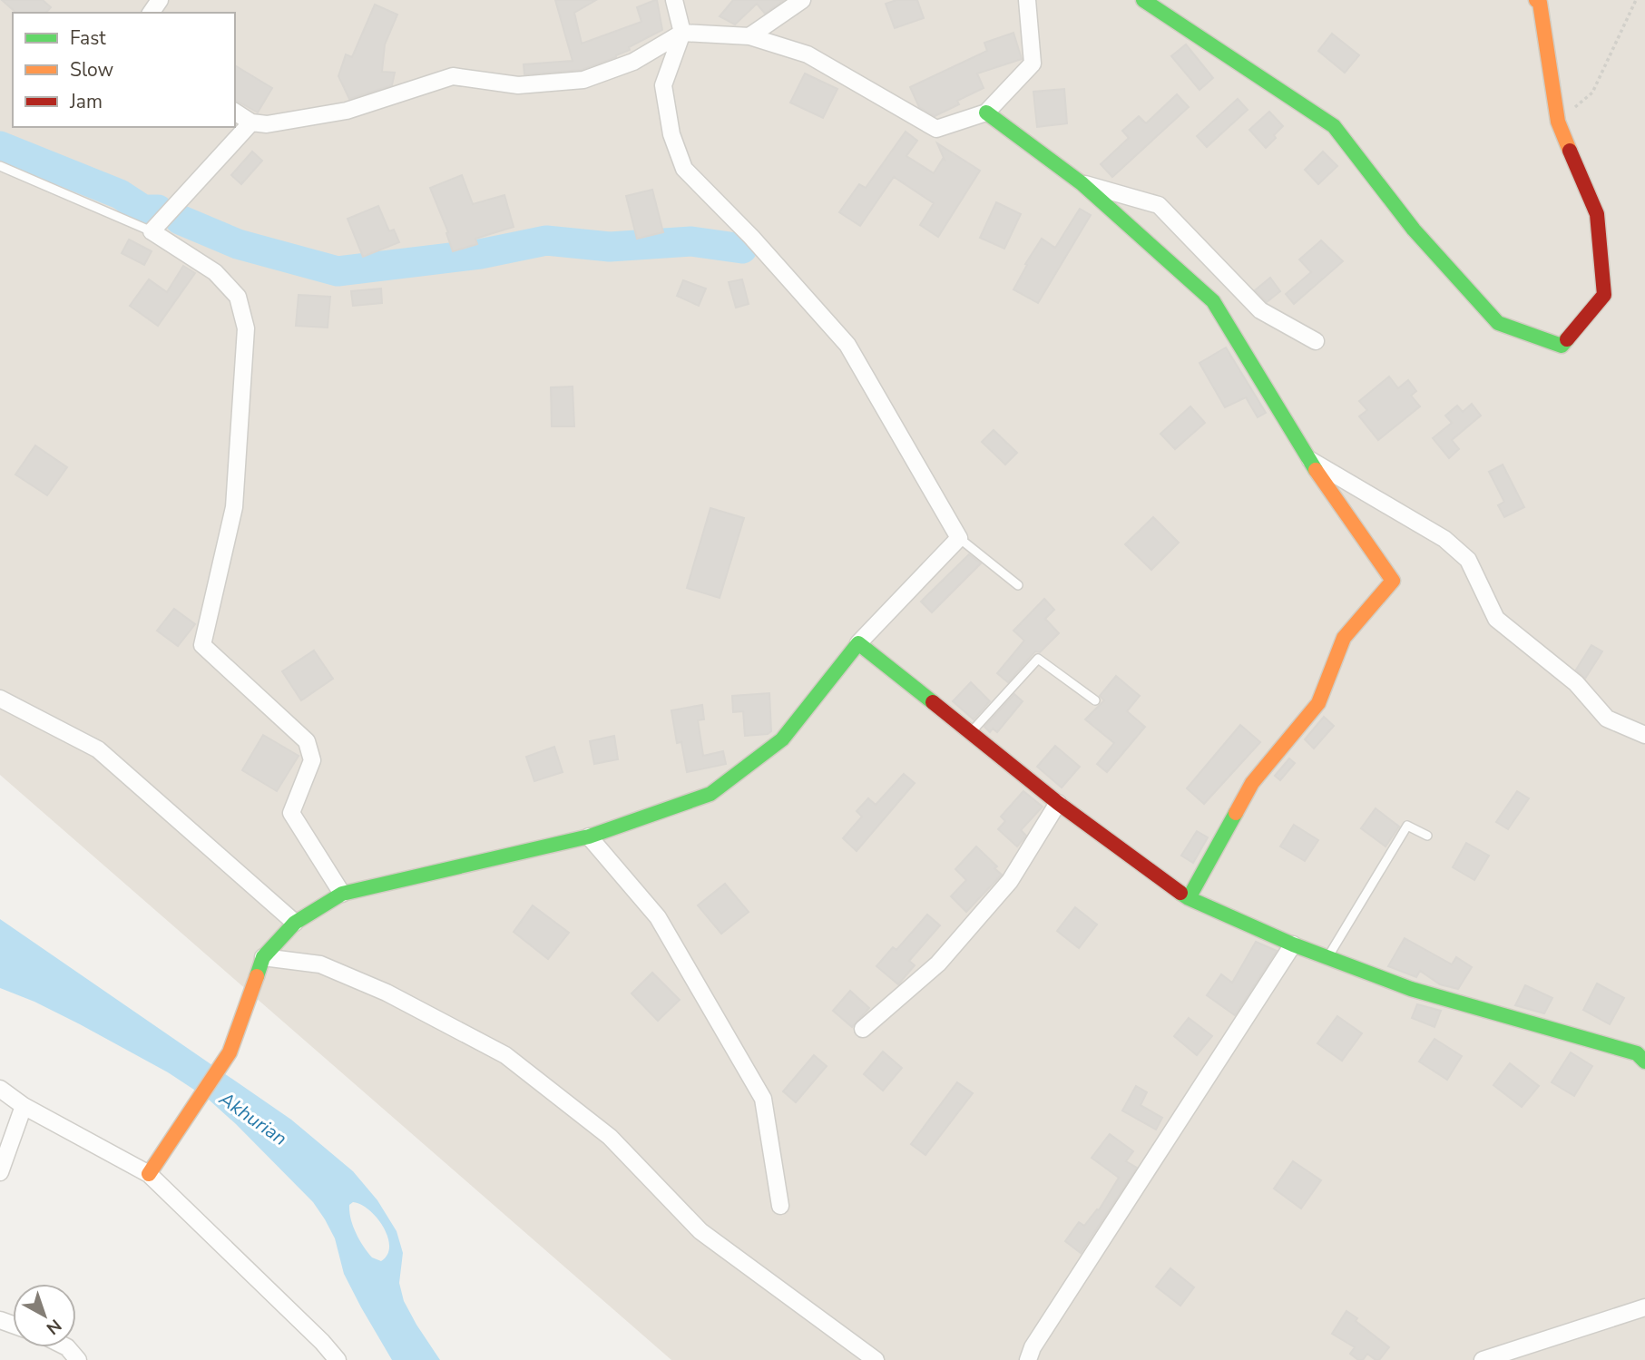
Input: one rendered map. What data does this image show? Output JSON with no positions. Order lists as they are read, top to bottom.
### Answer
{
  "water": ["Akhurian"],
  "legend": ["Fast", "Slow", "Jam"],
  "north": "bottom right"
}
